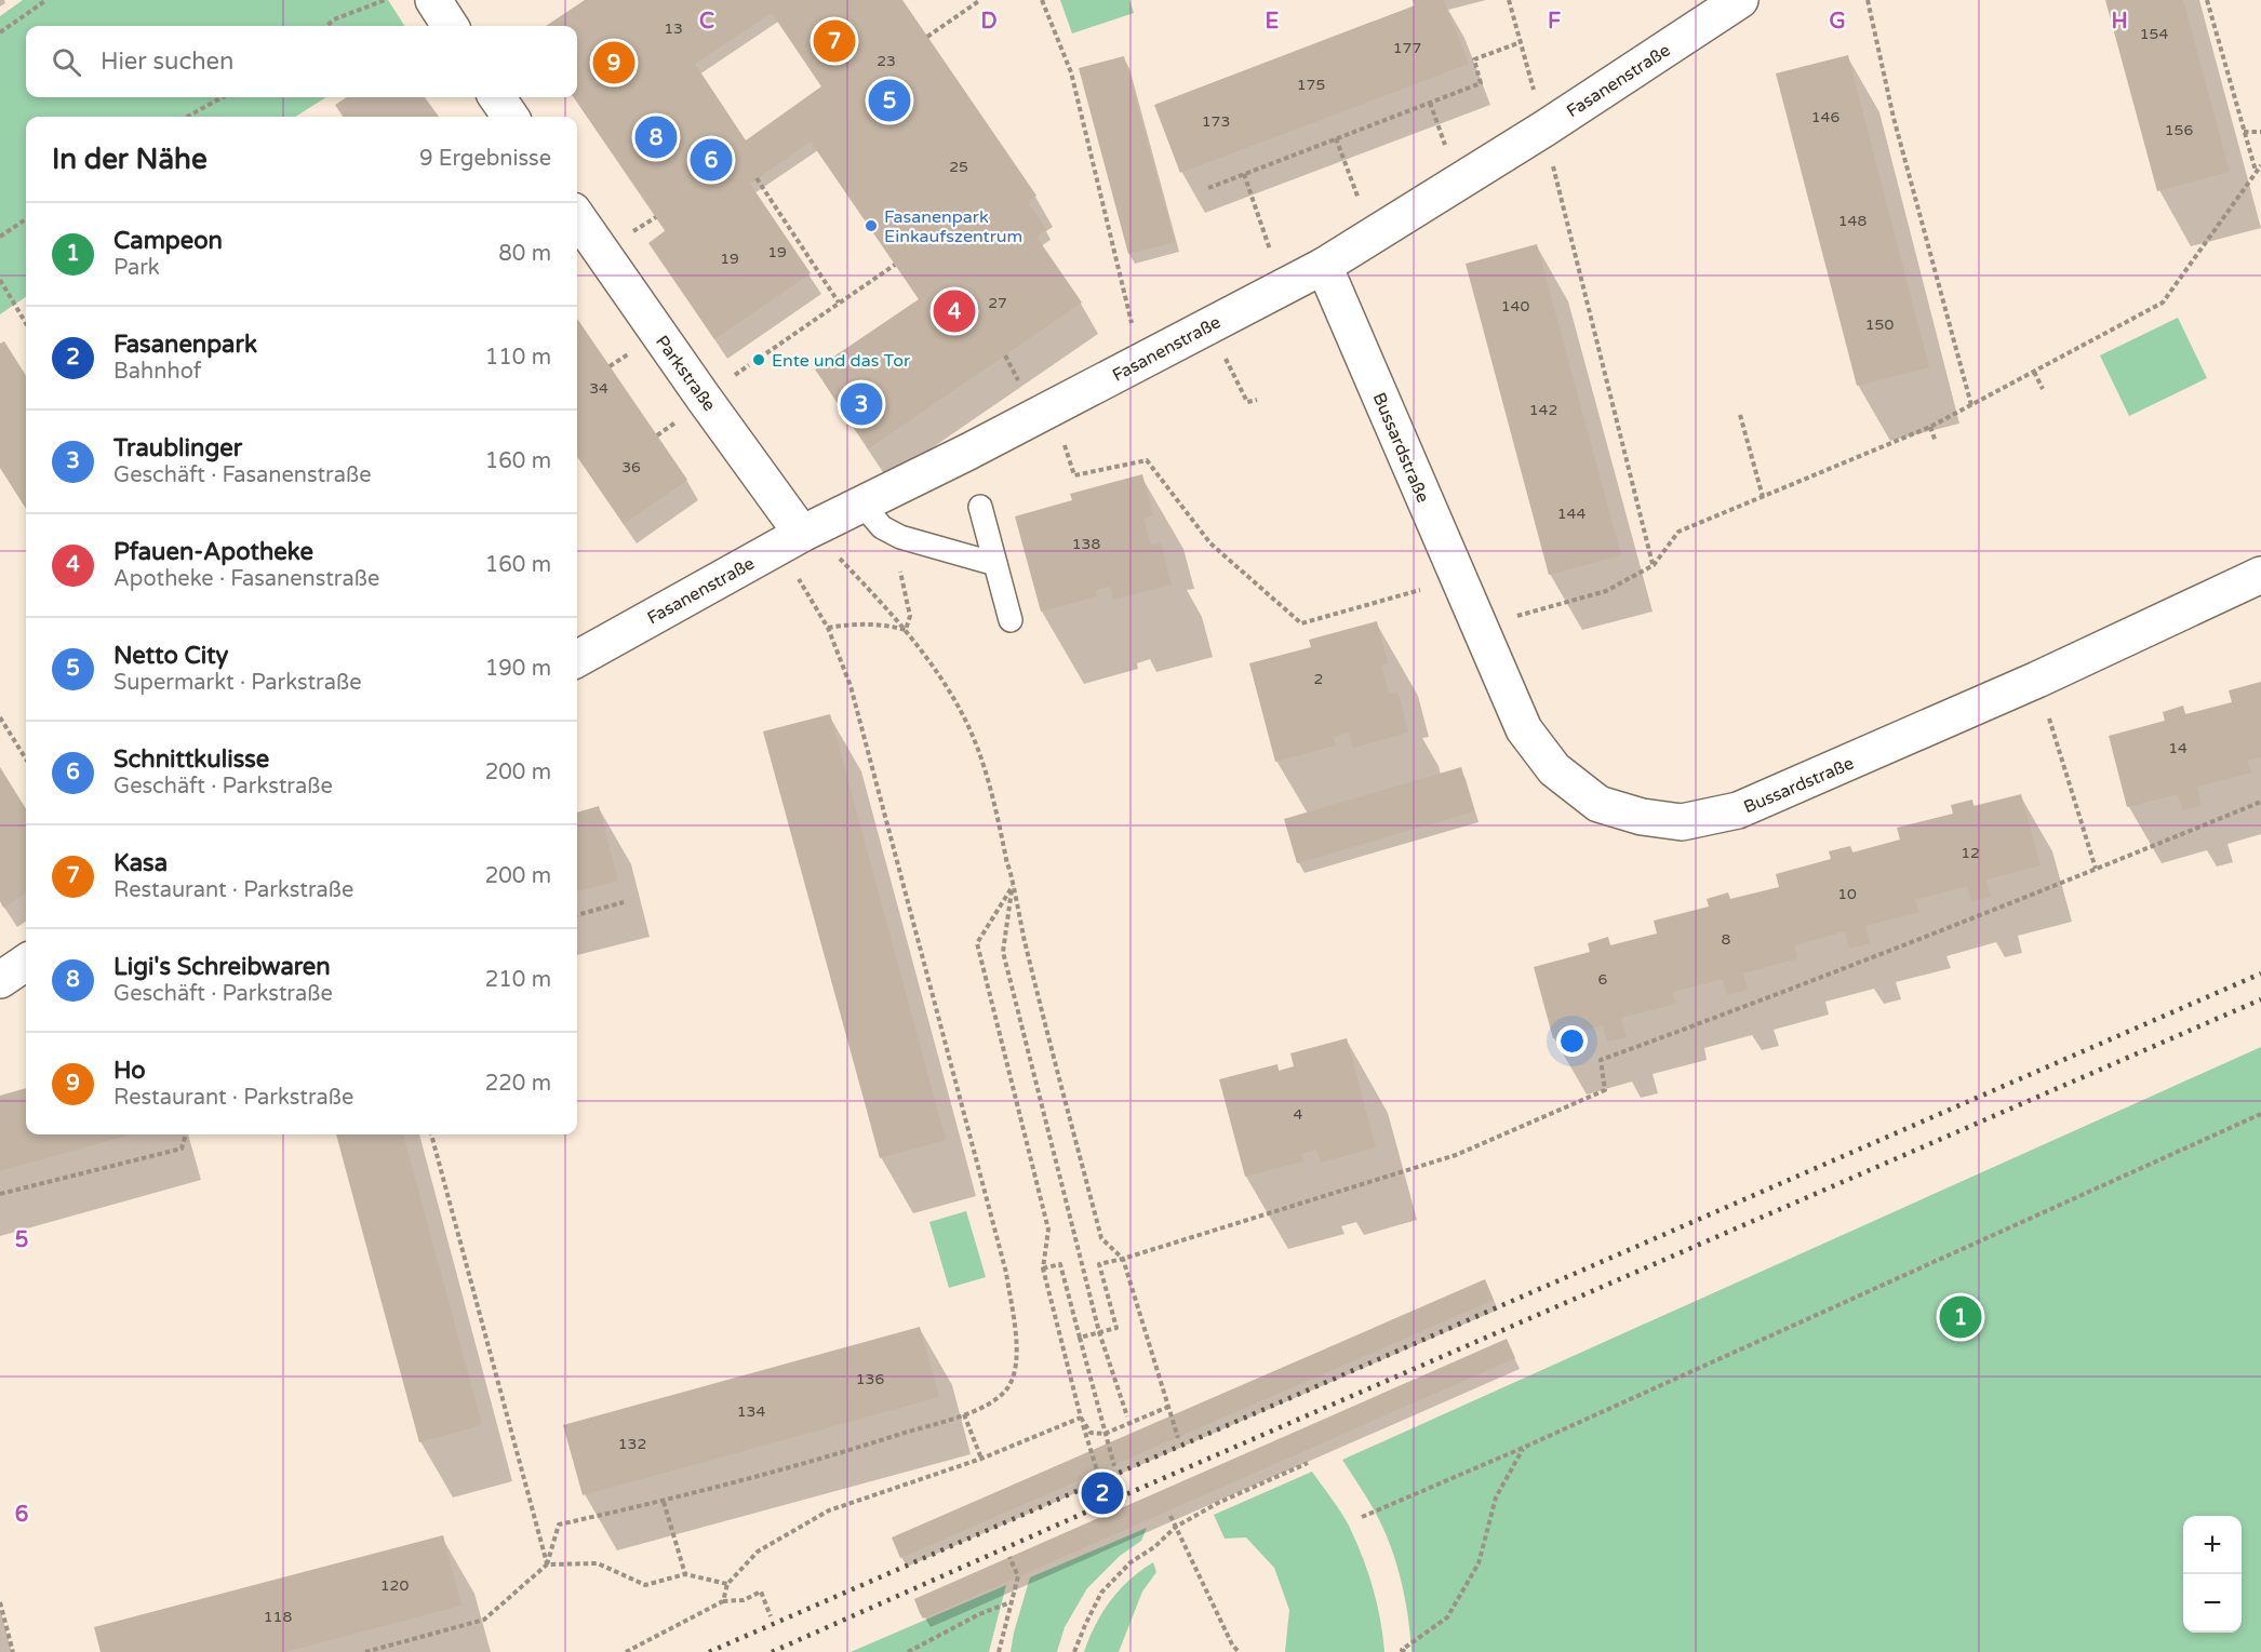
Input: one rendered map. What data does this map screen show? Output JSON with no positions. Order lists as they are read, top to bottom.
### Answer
{
  "streets": {
    "street": ["Fasanenstraße", "Parkstraße", "Bussardstraße"]
  },
  "crossings": [
    ["Fasanenstraße", "Parkstraße"],
    ["Fasanenstraße", "Bussardstraße"]
  ],
  "places": ["Fasanenpark Einkaufszentrum", "Ente und das Tor"],
  "house_numbers": [
    "13",
    "154",
    "177",
    "23",
    "175",
    "146",
    "173",
    "156",
    "25",
    "148",
    "19",
    "19",
    "27",
    "140",
    "150",
    "34",
    "142",
    "36",
    "144",
    "138",
    "2",
    "14",
    "12",
    "10",
    "8",
    "6",
    "4",
    "136",
    "134",
    "132",
    "120",
    "118"
  ],
  "page": {
    "pins": [
      "7",
      "9",
      "5",
      "8",
      "6",
      "4",
      "3",
      "1",
      "2"
    ],
    "search": "Hier suchen",
    "heading": ["In der Nähe", "9 Ergebnisse"],
    "list": [
      {
        "mark": "1",
        "name": "Campeon",
        "note": "Park",
        "value": "80 m"
      },
      {
        "mark": "2",
        "name": "Fasanenpark",
        "note": "Bahnhof",
        "value": "110 m"
      },
      {
        "mark": "3",
        "name": "Traublinger",
        "note": "Geschäft · Fasanenstraße",
        "value": "160 m"
      },
      {
        "mark": "4",
        "name": "Pfauen-Apotheke",
        "note": "Apotheke · Fasanenstraße",
        "value": "160 m"
      },
      {
        "mark": "5",
        "name": "Netto City",
        "note": "Supermarkt · Parkstraße",
        "value": "190 m"
      },
      {
        "mark": "6",
        "name": "Schnittkulisse",
        "note": "Geschäft · Parkstraße",
        "value": "200 m"
      },
      {
        "mark": "7",
        "name": "Kasa",
        "note": "Restaurant · Parkstraße",
        "value": "200 m"
      },
      {
        "mark": "8",
        "name": "Ligi's Schreibwaren",
        "note": "Geschäft · Parkstraße",
        "value": "210 m"
      },
      {
        "mark": "9",
        "name": "Ho",
        "note": "Restaurant · Parkstraße",
        "value": "220 m"
      }
    ],
    "map_buttons": ["+", "−"]
  },
  "grid": {
    "columns": [
      "C",
      "D",
      "E",
      "F",
      "G",
      "H"
    ],
    "rows": ["5", "6"]
  }
}
